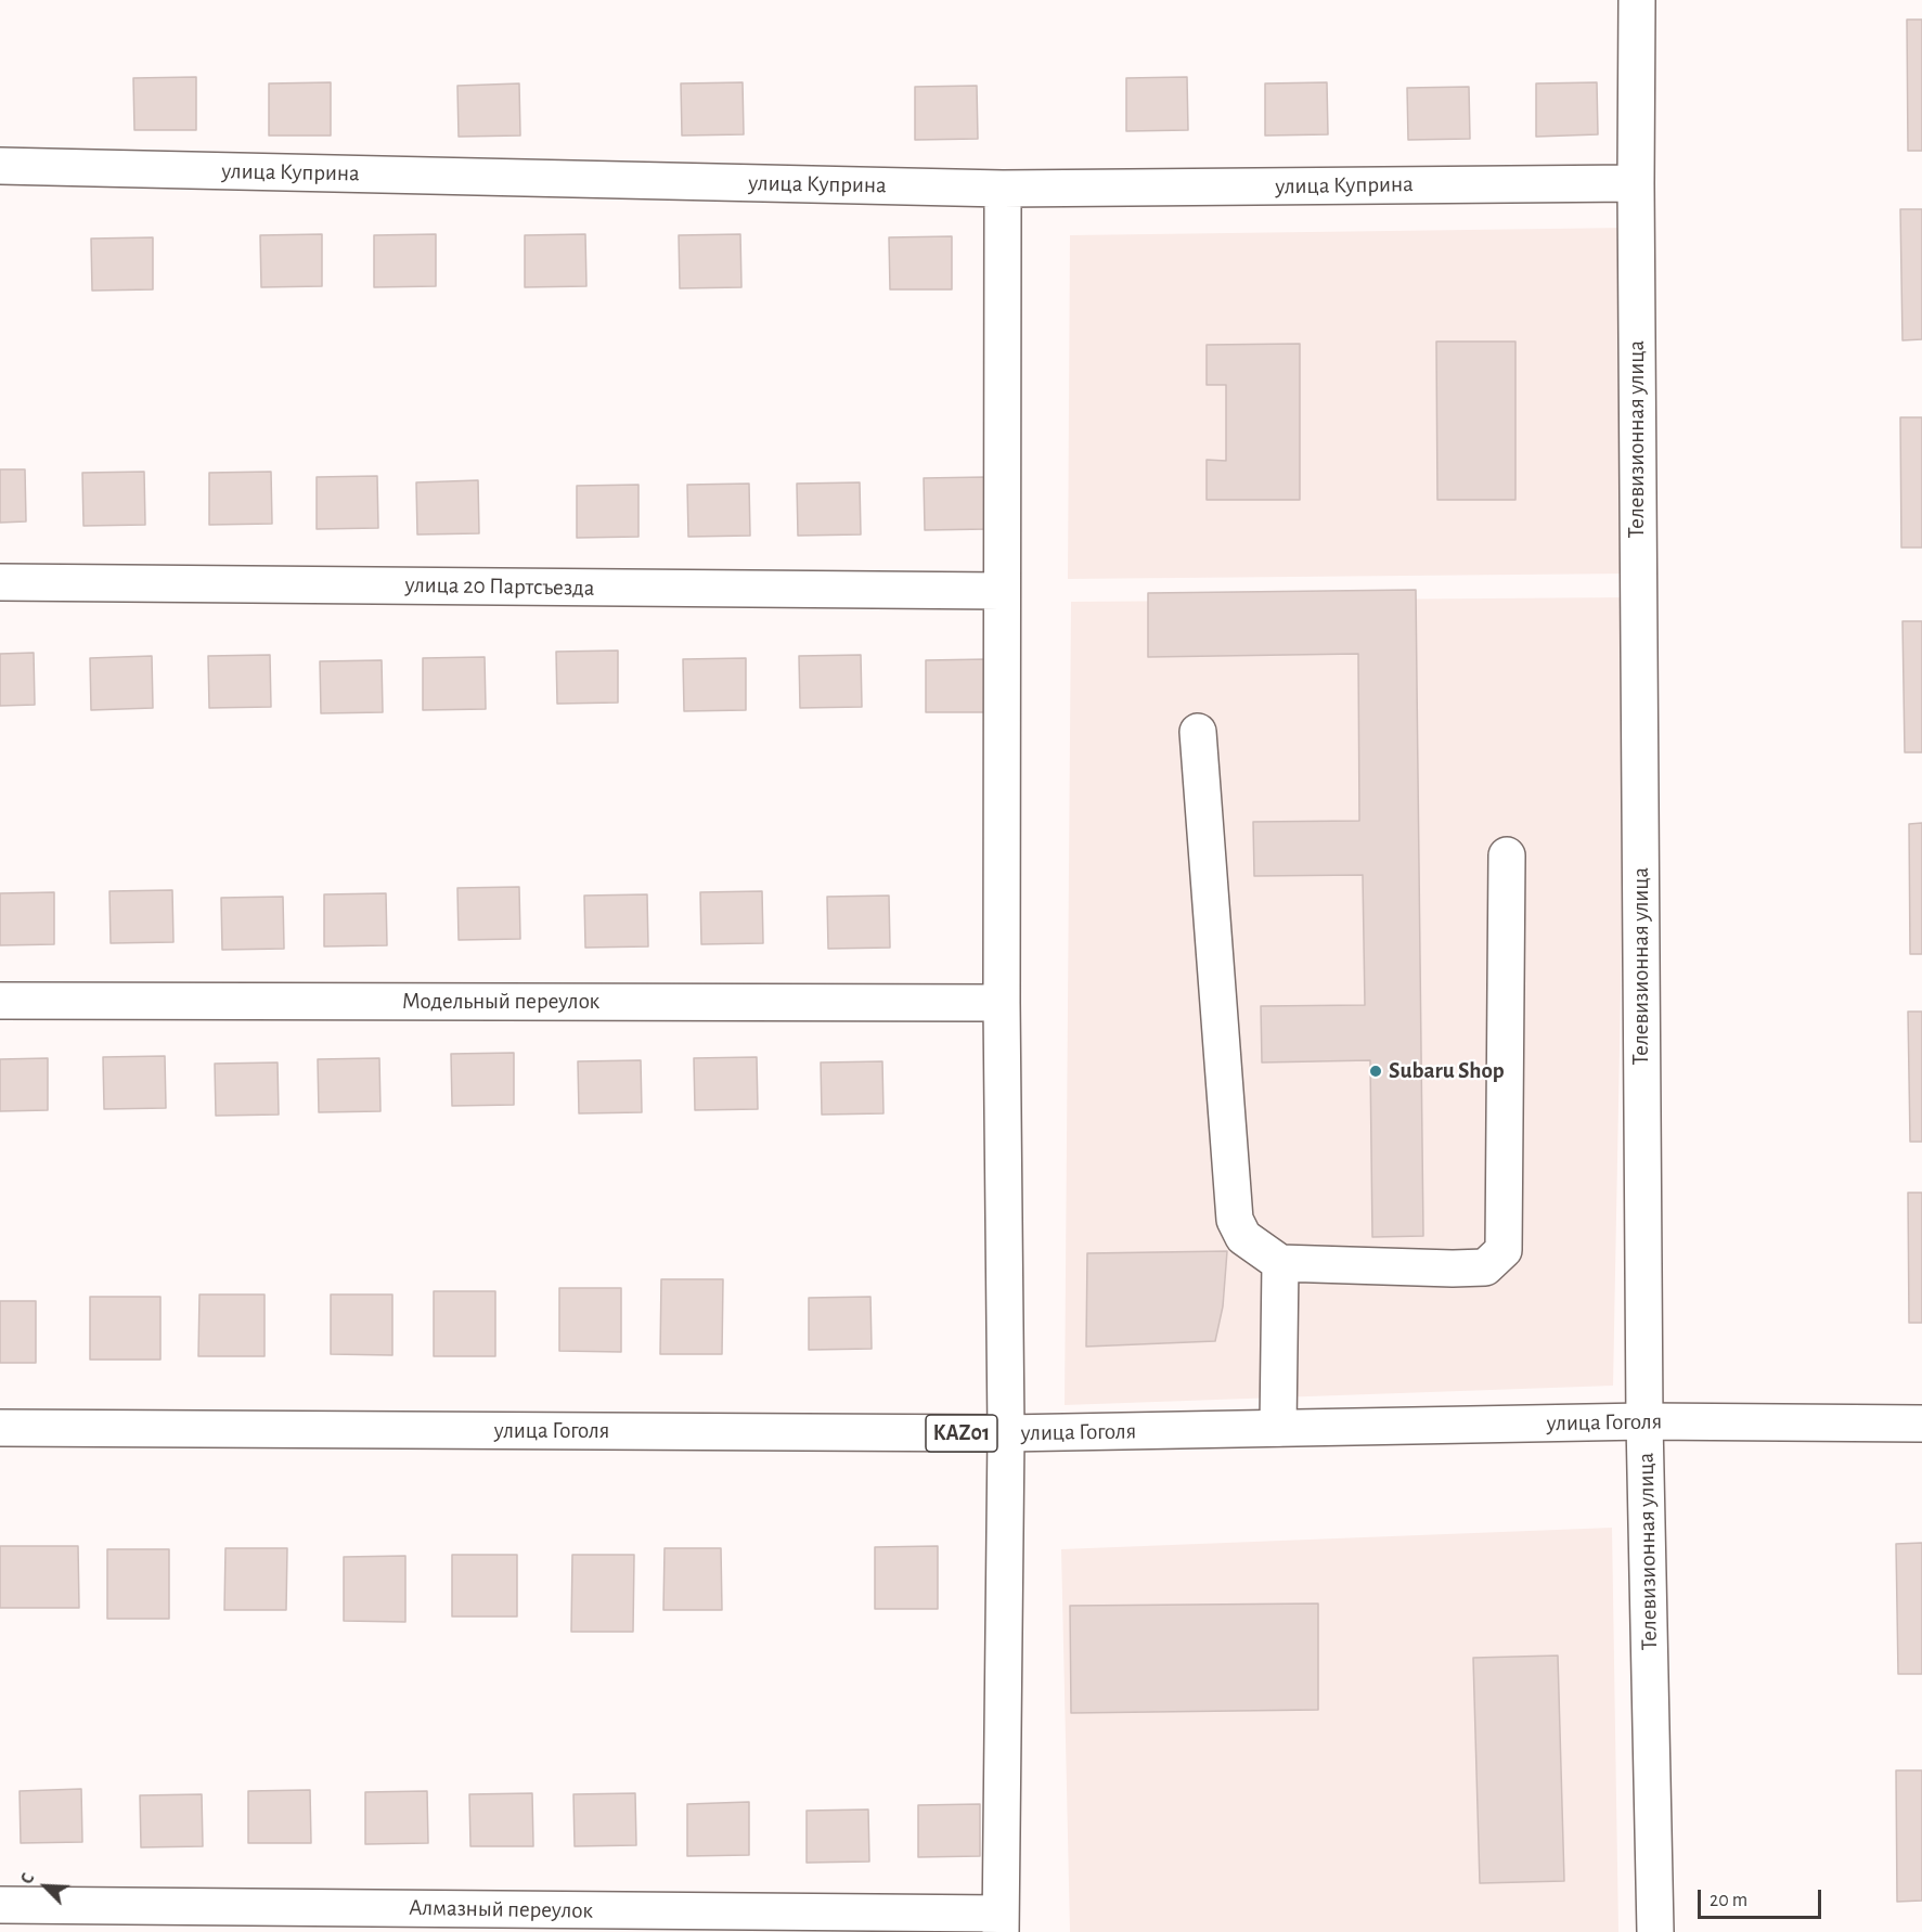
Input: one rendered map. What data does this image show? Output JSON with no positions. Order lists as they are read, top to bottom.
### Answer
{
  "streets": {
    "main road": [
      "улица Куприна",
      "Телевизионная улица",
      "улица 20 Партсъезда",
      "Модельный переулок",
      "улица Гоголя",
      "KАZ01",
      "Алмазный переулок"
    ]
  },
  "crossings": [
    ["улица Куприна", "Телевизионная улица"],
    ["Телевизионная улица", "улица Гоголя"]
  ],
  "places": ["Subaru Shop"],
  "scale_bar": "20 m",
  "north": "top left"
}
